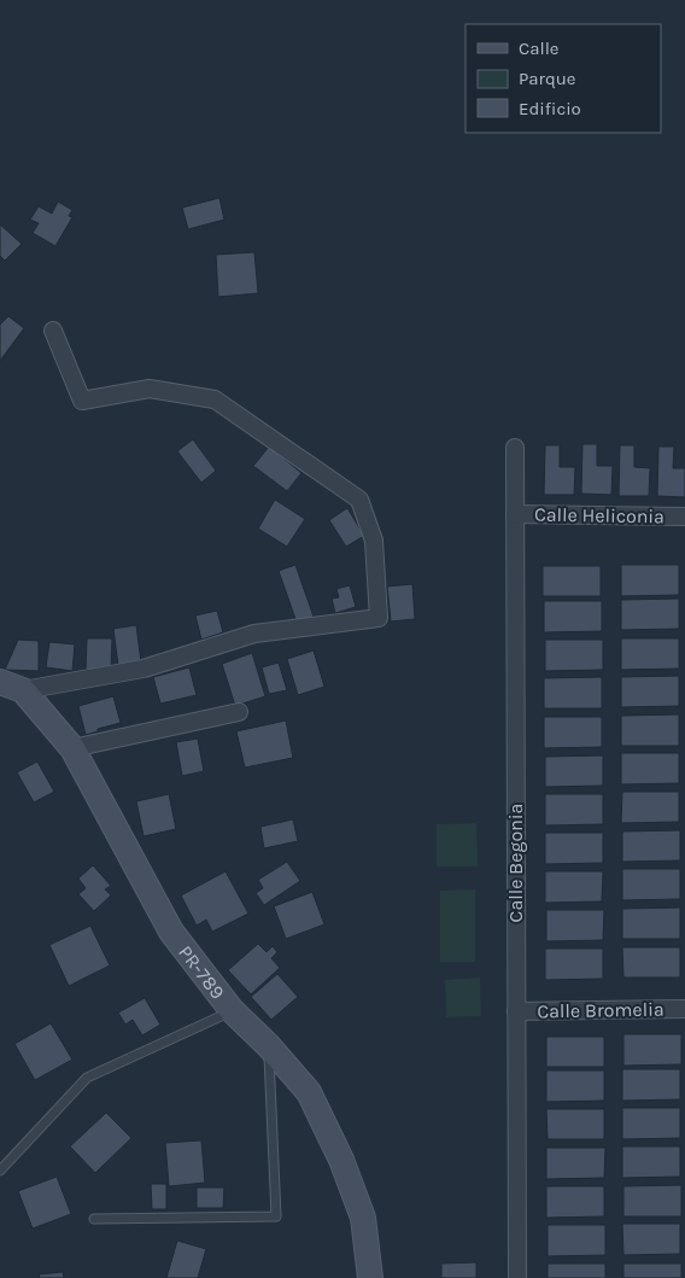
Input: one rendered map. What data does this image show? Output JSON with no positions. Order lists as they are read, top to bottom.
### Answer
{
  "streets": {
    "street": [
      "Calle Heliconia",
      "Calle Begonia",
      "PR-789",
      "Calle Bromelia"
    ]
  },
  "crossings": [
    ["Calle Heliconia", "Calle Begonia"],
    ["Calle Begonia", "Calle Bromelia"]
  ],
  "legend": ["Calle", "Parque", "Edificio"]
}
